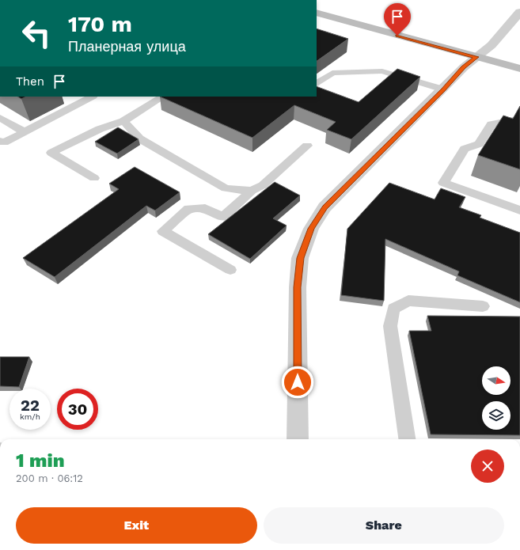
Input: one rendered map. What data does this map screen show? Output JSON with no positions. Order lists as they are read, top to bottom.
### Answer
{
  "north": "right",
  "page": {
    "turn": ["170 m", "Планерная улица"],
    "then": "Then",
    "speed": "22 km/h",
    "limit": "30",
    "heading": ["1 min", "200 m · 06:12"],
    "buttons": ["Exit", "Share"]
  }
}
